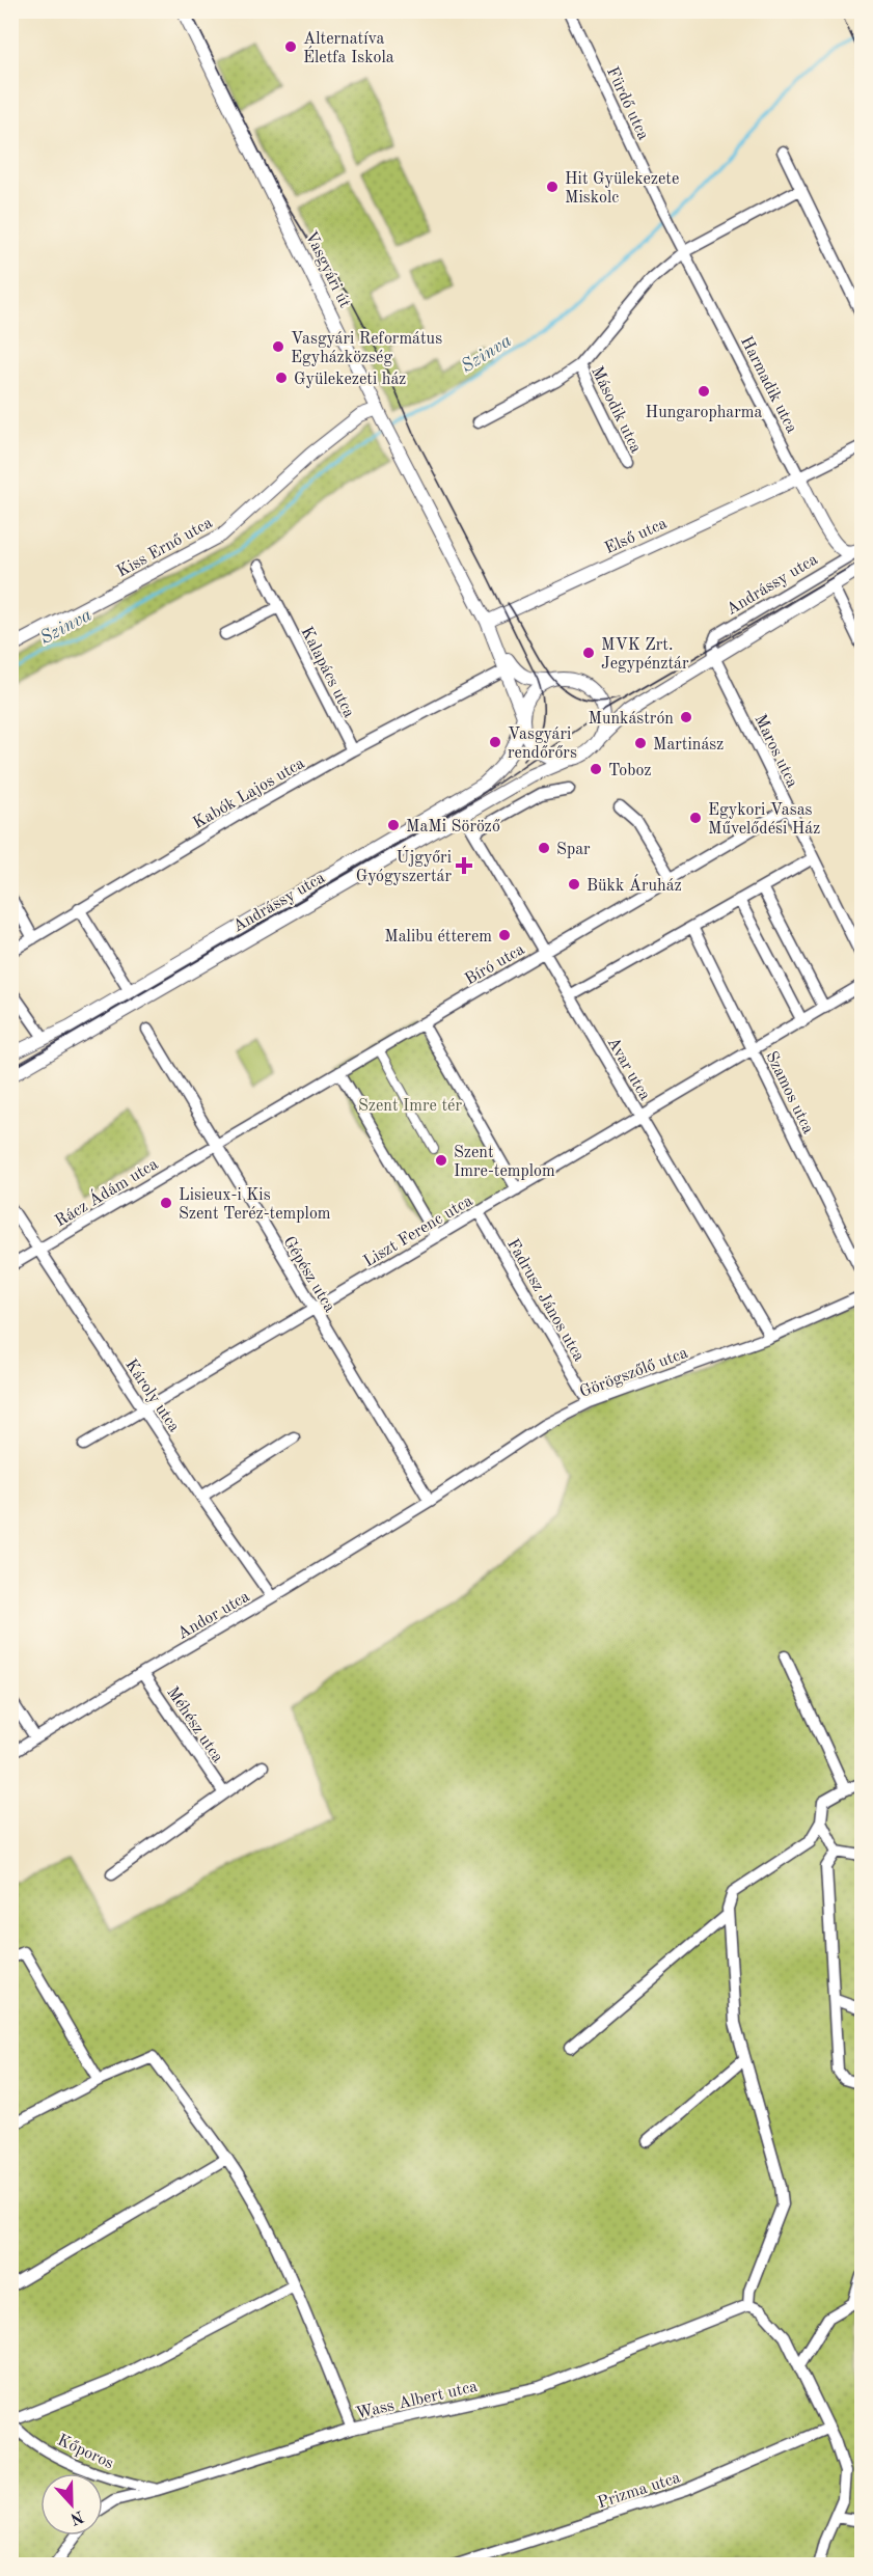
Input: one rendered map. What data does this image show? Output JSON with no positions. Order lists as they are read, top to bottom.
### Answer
{
  "streets": {
    "street": [
      "Fürdő utca",
      "Vasgyári út",
      "Harmadik utca",
      "Második utca",
      "Első utca",
      "Kiss Ernő utca",
      "Andrássy utca",
      "Kalapács utca",
      "Maros utca",
      "Kabók Lajos utca",
      "Bíró utca",
      "Avar utca",
      "Szamos utca",
      "Rácz Ádám utca",
      "Liszt Ferenc utca",
      "Gépész utca",
      "Fadrusz János utca",
      "Görögszőlő utca",
      "Károly utca",
      "Andor utca",
      "Méhész utca",
      "Wass Albert utca",
      "Kőporos",
      "Prizma utca"
    ]
  },
  "crossings": [
    ["Fürdő utca", "Harmadik utca"],
    ["Vasgyári út", "Első utca"],
    ["Vasgyári út", "Kiss Ernő utca"],
    ["Vasgyári út", "Andrássy utca"],
    ["Vasgyári út", "Kabók Lajos utca"],
    ["Harmadik utca", "Első utca"],
    ["Harmadik utca", "Andrássy utca"],
    ["Andrássy utca", "Maros utca"],
    ["Andrássy utca", "Avar utca"],
    ["Kalapács utca", "Kabók Lajos utca"],
    ["Maros utca", "Bíró utca"],
    ["Bíró utca", "Avar utca"],
    ["Bíró utca", "Rácz Ádám utca"],
    ["Bíró utca", "Gépész utca"],
    ["Avar utca", "Liszt Ferenc utca"],
    ["Avar utca", "Görögszőlő utca"],
    ["Szamos utca", "Liszt Ferenc utca"],
    ["Rácz Ádám utca", "Gépész utca"],
    ["Rácz Ádám utca", "Károly utca"],
    ["Liszt Ferenc utca", "Gépész utca"],
    ["Liszt Ferenc utca", "Fadrusz János utca"],
    ["Liszt Ferenc utca", "Károly utca"],
    ["Gépész utca", "Görögszőlő utca"],
    ["Gépész utca", "Andor utca"],
    ["Fadrusz János utca", "Görögszőlő utca"],
    ["Görögszőlő utca", "Andor utca"],
    ["Károly utca", "Andor utca"],
    ["Andor utca", "Méhész utca"],
    ["Wass Albert utca", "Kőporos"]
  ],
  "water": ["Szinva"],
  "parks": ["Szent Imre tér"],
  "places": {
    "other": [
      "Alternatíva Életfa Iskola",
      "Hit Gyülekezete Miskolc",
      "Vasgyári Református Egyházközség",
      "Gyülekezeti ház",
      "Hungaropharma",
      "MVK Zrt. Jegypénztár",
      "Munkástrón",
      "Vasgyári rendőrőrs",
      "Martinász",
      "Toboz",
      "Egykori Vasas Művelődési Ház",
      "MaMi Söröző",
      "Spar",
      "Bükk Áruház",
      "Malibu étterem",
      "Szent Imre-templom",
      "Lisieux-i Kis Szent Teréz-templom"
    ],
    "health": ["Újgyőri Gyógyszertár"]
  },
  "north": "bottom"
}
